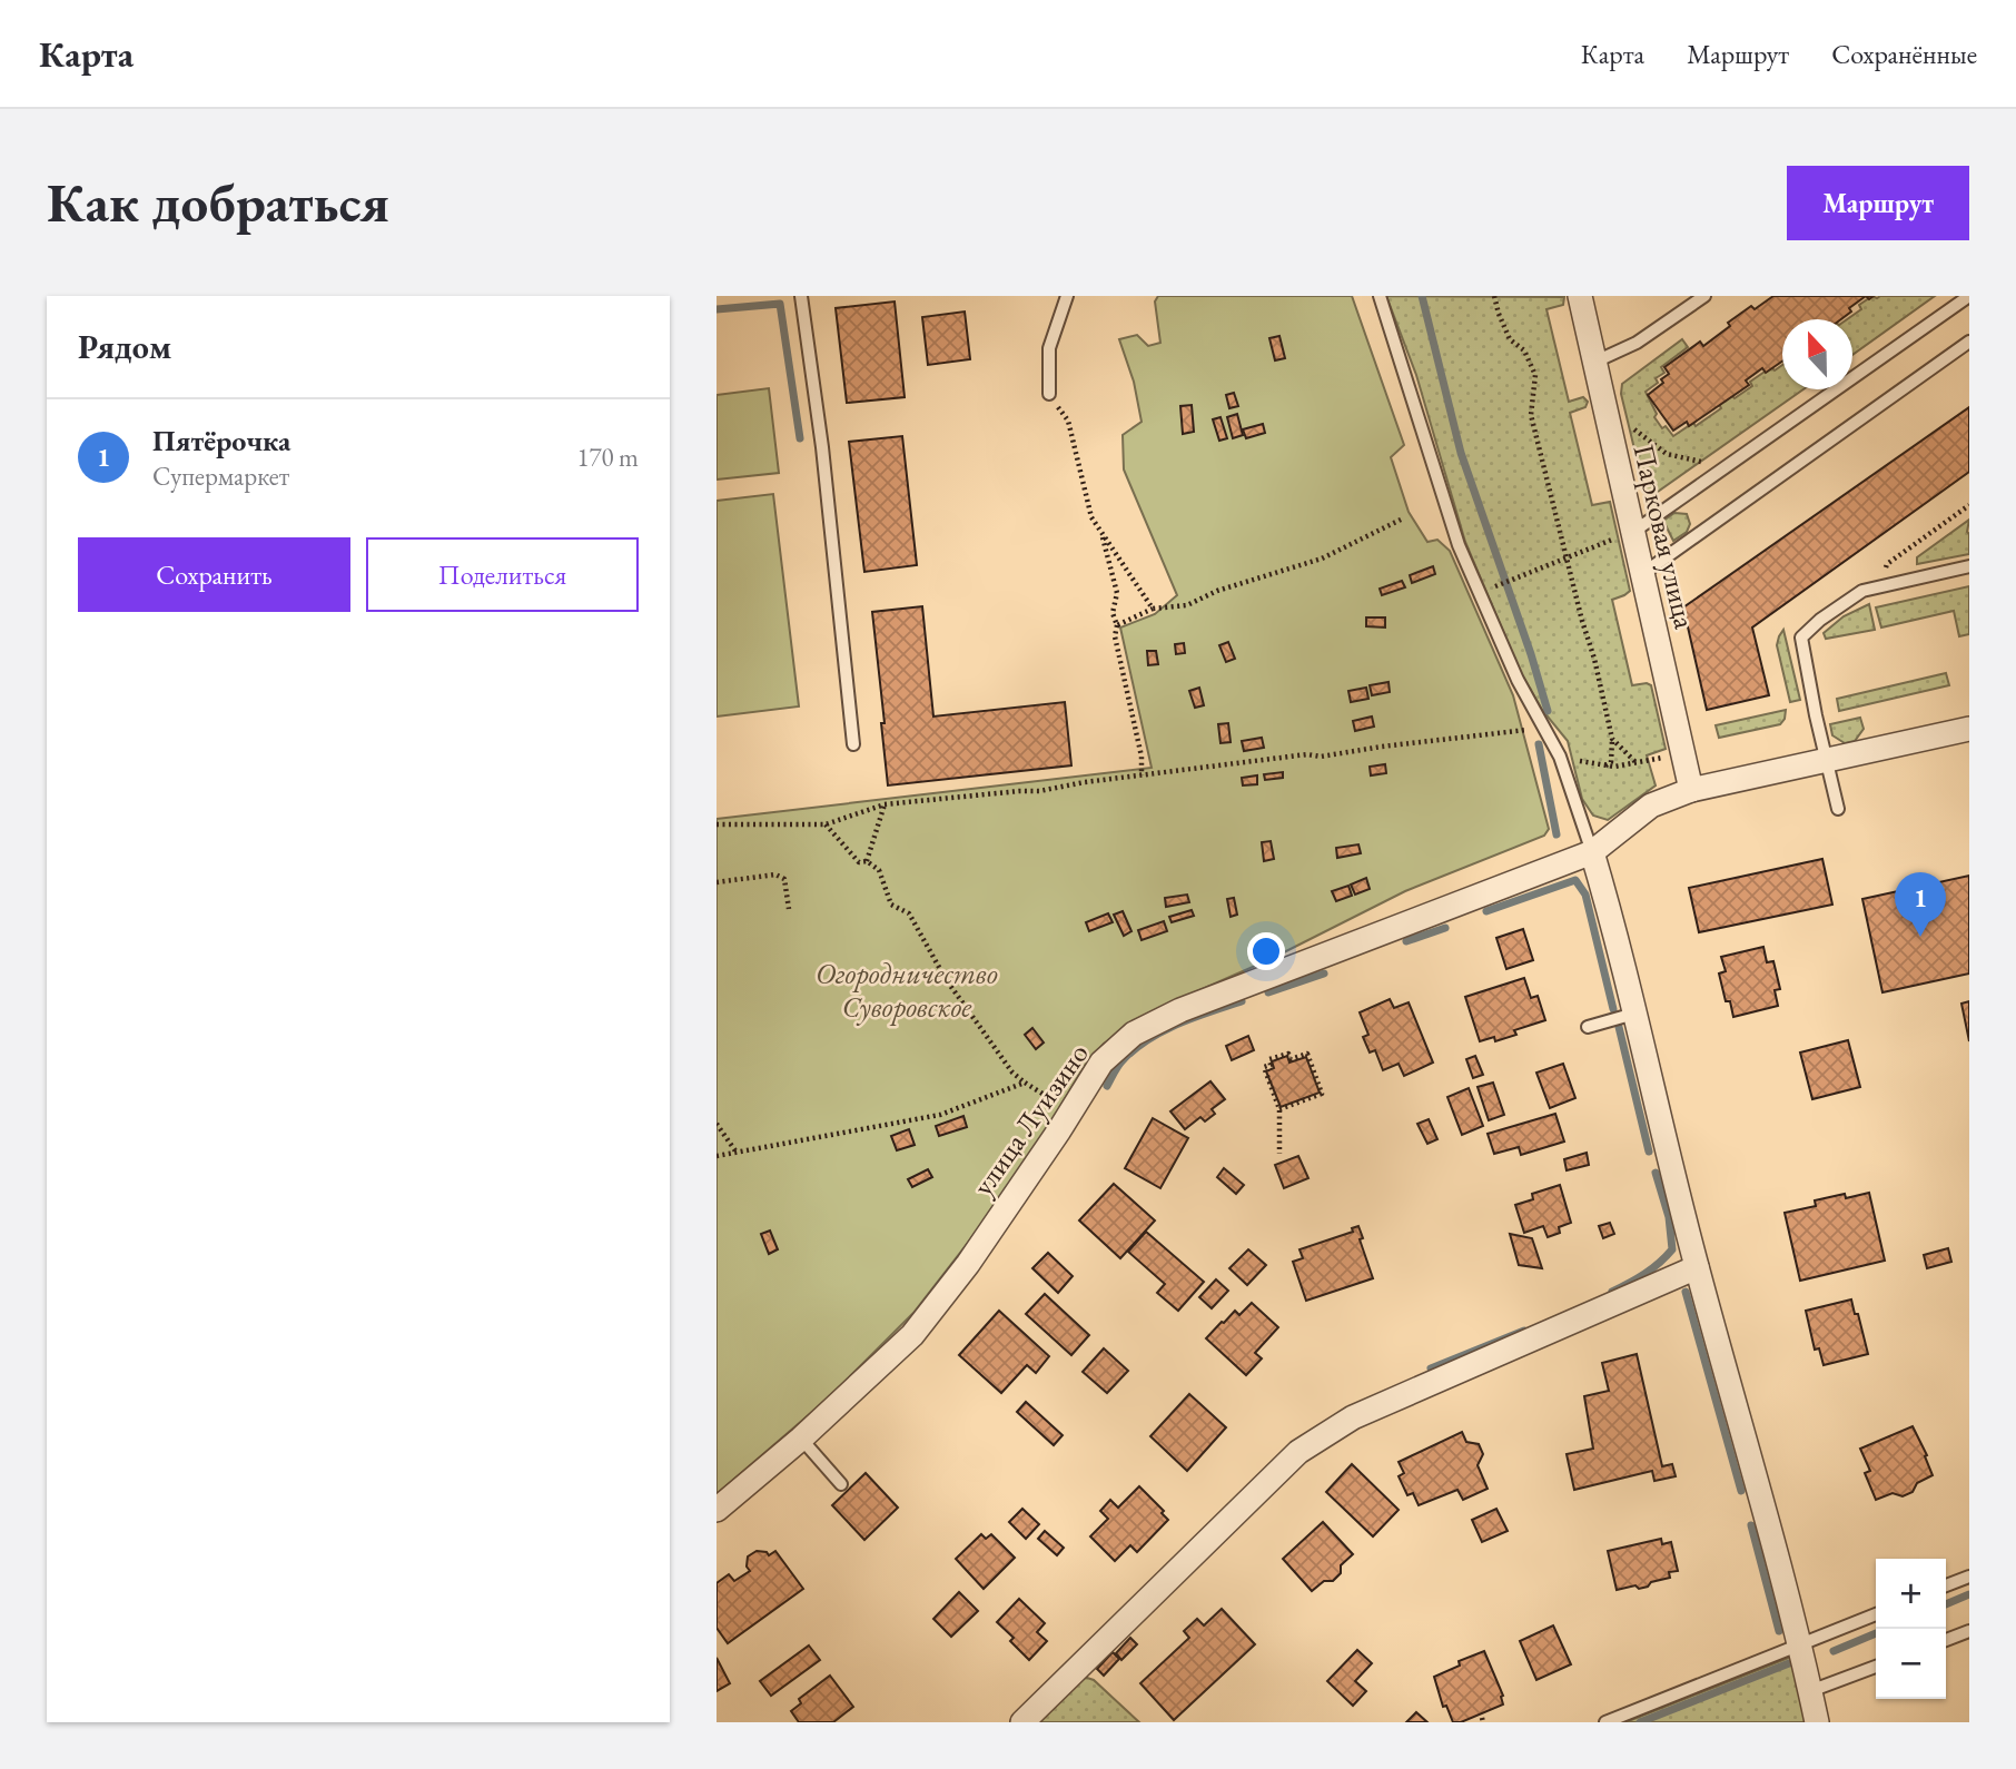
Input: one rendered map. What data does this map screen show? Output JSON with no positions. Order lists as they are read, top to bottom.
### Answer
{
  "streets": {
    "street": ["Парковая улица", "улица Луизино"]
  },
  "crossings": [
    ["Парковая улица", "улица Луизино"]
  ],
  "parks": ["Огородничество Суворовское"],
  "north": "top",
  "page": {
    "header": "Карта",
    "nav": ["Карта", "Маршрут", "Сохранённые"],
    "buttons": [
      "Маршрут",
      ["Сохранить", "Поделиться"]
    ],
    "title": "Как добраться",
    "heading": "Рядом",
    "list": [
      {
        "mark": "1",
        "name": "Пятёрочка",
        "note": "Супермаркет",
        "value": "170 m"
      }
    ],
    "pins": "1",
    "map_buttons": ["+", "−"]
  }
}
